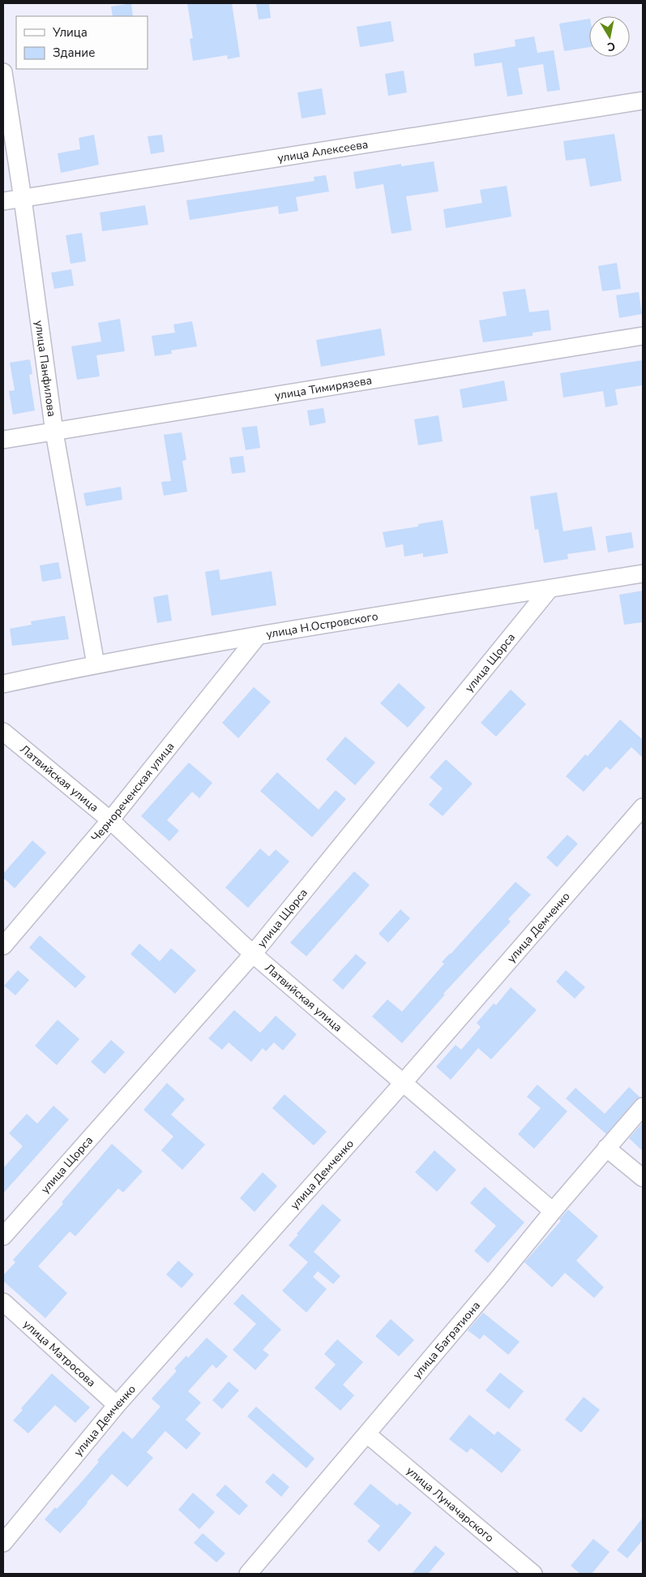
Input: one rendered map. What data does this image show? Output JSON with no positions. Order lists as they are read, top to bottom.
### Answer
{
  "streets": {
    "street": [
      "улица Алексеева",
      "улица Панфилова",
      "улица Тимирязева",
      "улица Н.Островского",
      "улица Щорса",
      "Латвийская улица",
      "Чернореченская улица",
      "улица Демченко",
      "улица Багратиона",
      "улица Матросова",
      "улица Луначарского"
    ]
  },
  "crossings": [
    ["улица Алексеева", "улица Панфилова"],
    ["улица Панфилова", "улица Тимирязева"],
    ["улица Панфилова", "улица Н.Островского"],
    ["улица Н.Островского", "улица Щорса"],
    ["улица Н.Островского", "Чернореченская улица"],
    ["улица Щорса", "Латвийская улица"],
    ["Латвийская улица", "Чернореченская улица"],
    ["Латвийская улица", "улица Демченко"],
    ["Латвийская улица", "улица Багратиона"],
    ["улица Демченко", "улица Матросова"],
    ["улица Багратиона", "улица Луначарского"]
  ],
  "legend": ["Улица", "Здание"],
  "north": "bottom"
}
